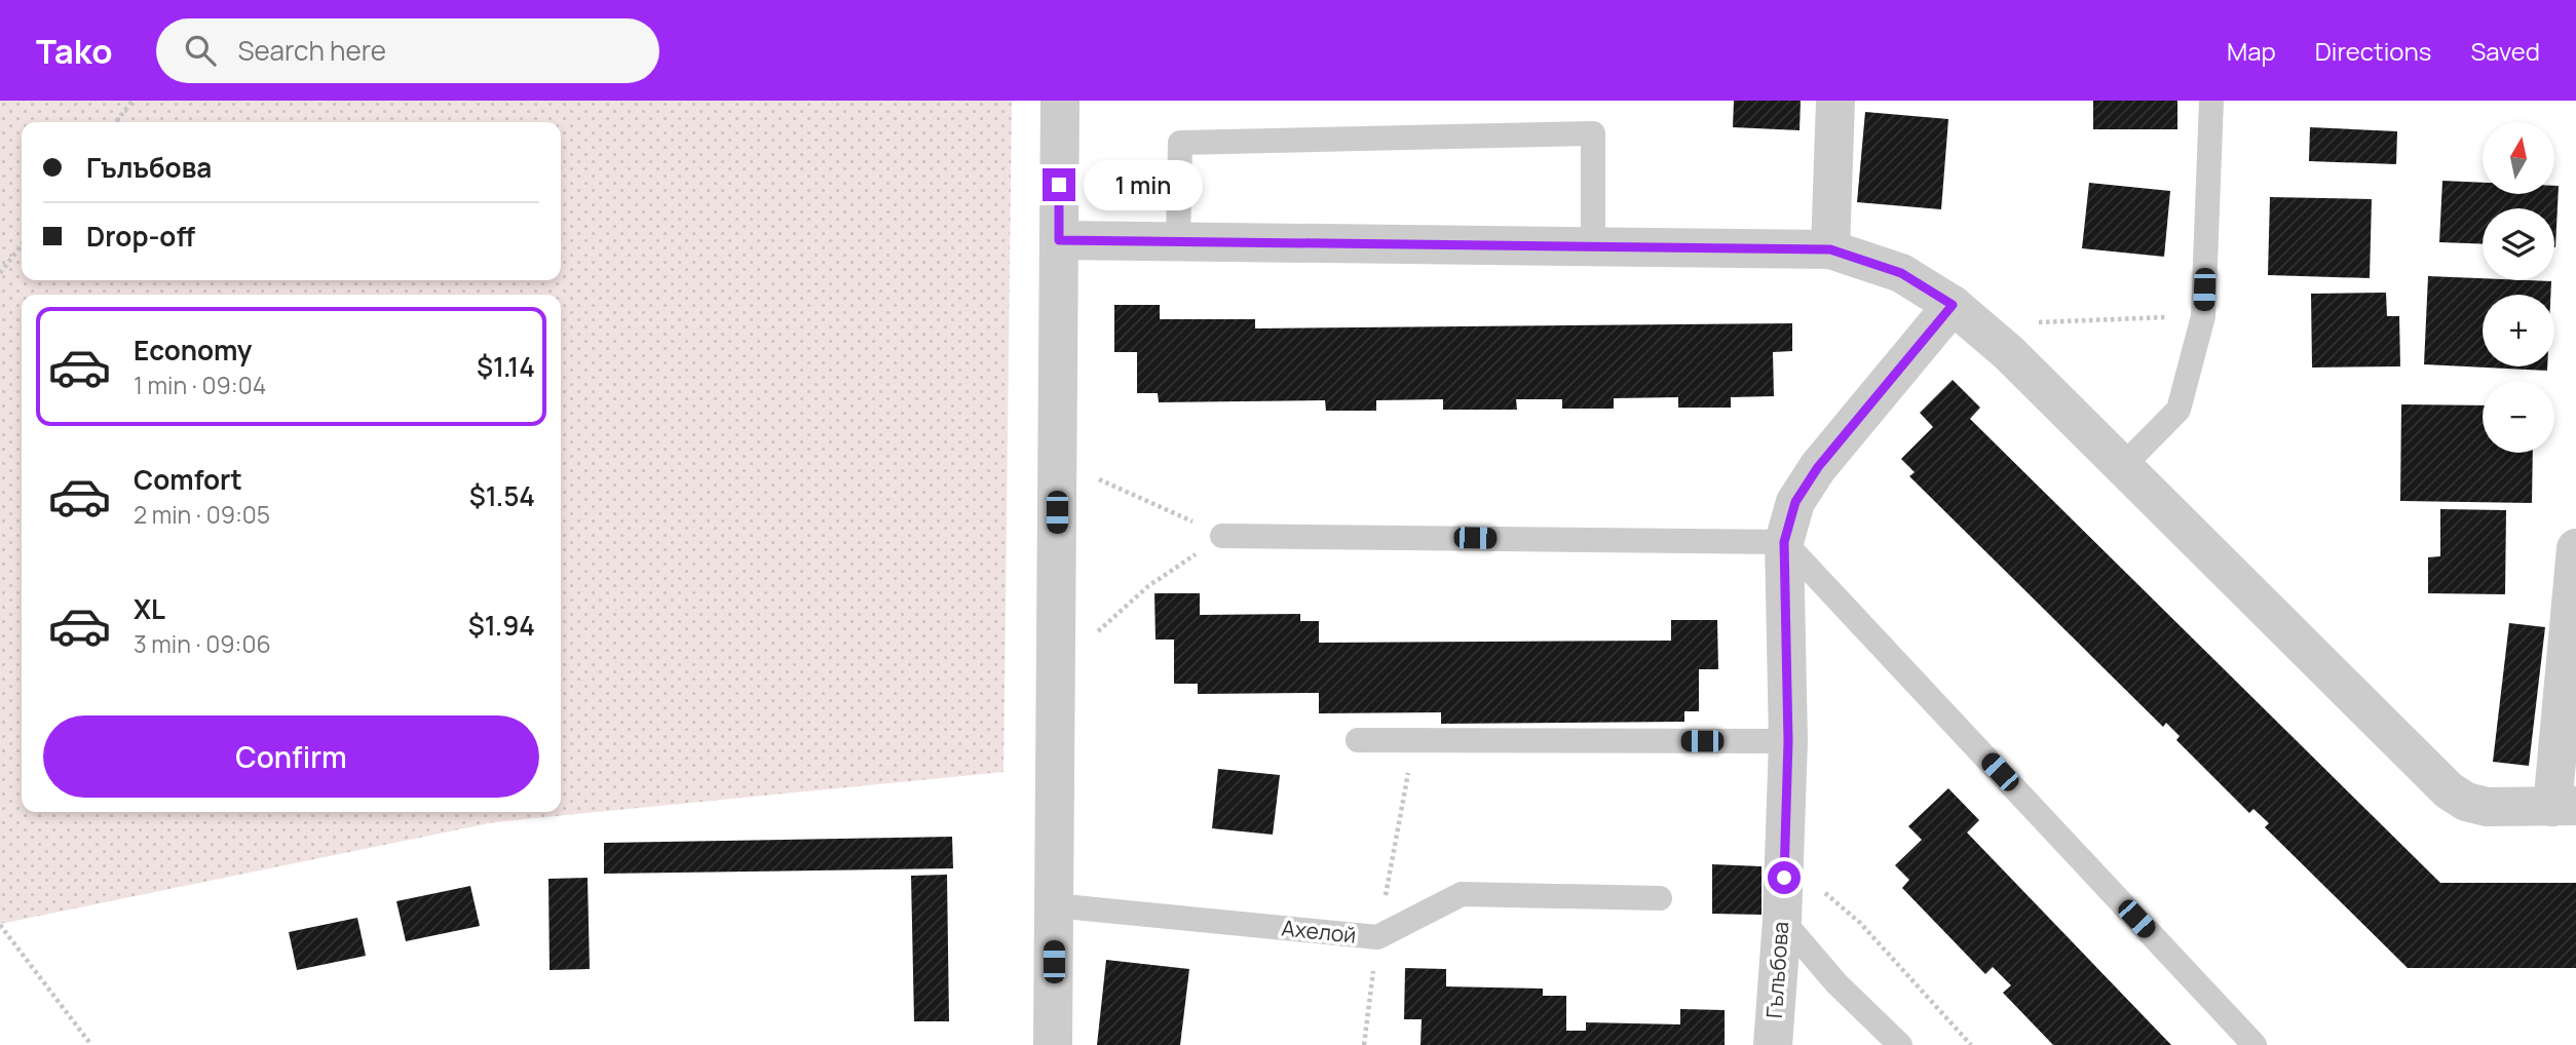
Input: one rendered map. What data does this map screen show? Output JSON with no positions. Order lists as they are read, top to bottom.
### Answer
{
  "streets": {
    "street": ["Гълъбова"],
    "lane": ["Ахелой"]
  },
  "north": "top",
  "page": {
    "header": "Tako",
    "search": "Search here",
    "nav": ["Map", "Directions", "Saved"],
    "map_buttons": ["+", "−"],
    "banner": ["Гълъбова", "Drop-off"],
    "bubble": "1 min",
    "list": [
      {
        "name": "Economy",
        "note": "1 min · 09:04",
        "value": "$1.14"
      },
      {
        "name": "Comfort",
        "note": "2 min · 09:05",
        "value": "$1.54"
      },
      {
        "name": "XL",
        "note": "3 min · 09:06",
        "value": "$1.94"
      }
    ],
    "buttons": "Confirm"
  }
}
